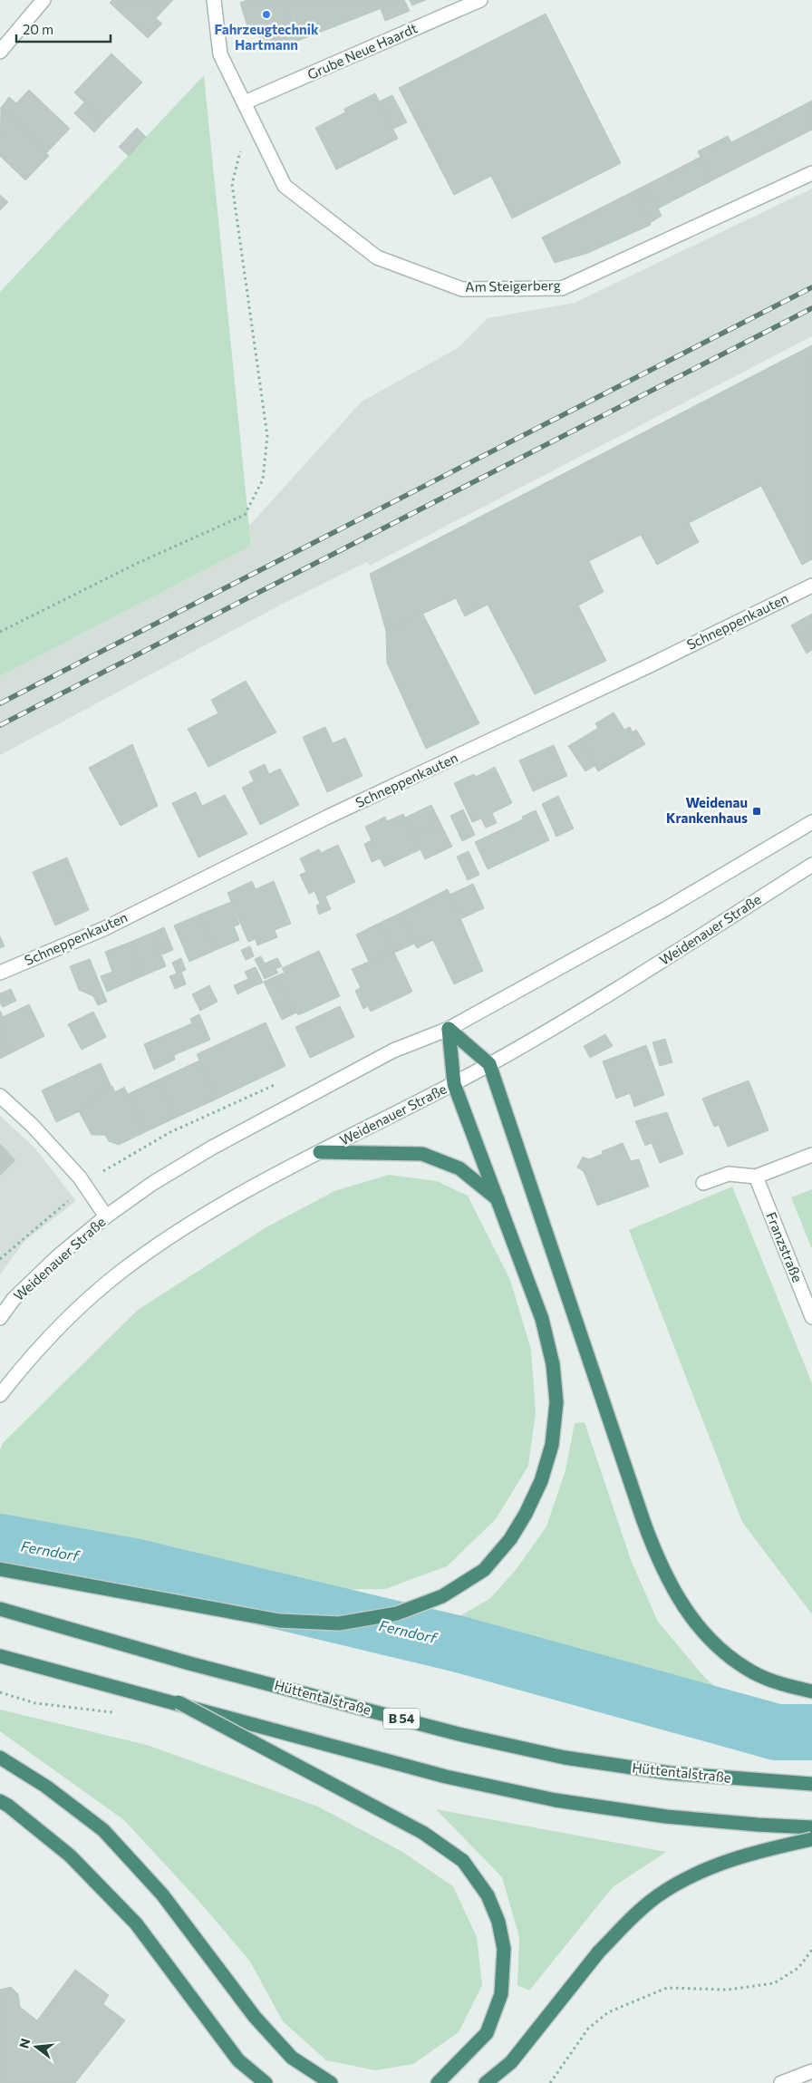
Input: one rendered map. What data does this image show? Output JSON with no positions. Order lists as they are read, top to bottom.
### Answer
{
  "streets": {
    "highway": ["Hüttentalstraße", "B 54"],
    "street": [
      "Grube Neue Haardt",
      "Am Steigerberg",
      "Schneppenkauten",
      "Weidenauer Straße",
      "Franzstraße"
    ]
  },
  "crossings": [
    ["Grube Neue Haardt", "Am Steigerberg"]
  ],
  "water": ["Ferndorf"],
  "places": {
    "other": ["Fahrzeugtechnik Hartmann"],
    "transit": ["Weidenau Krankenhaus"]
  },
  "scale_bar": "20 m",
  "north": "left"
}
